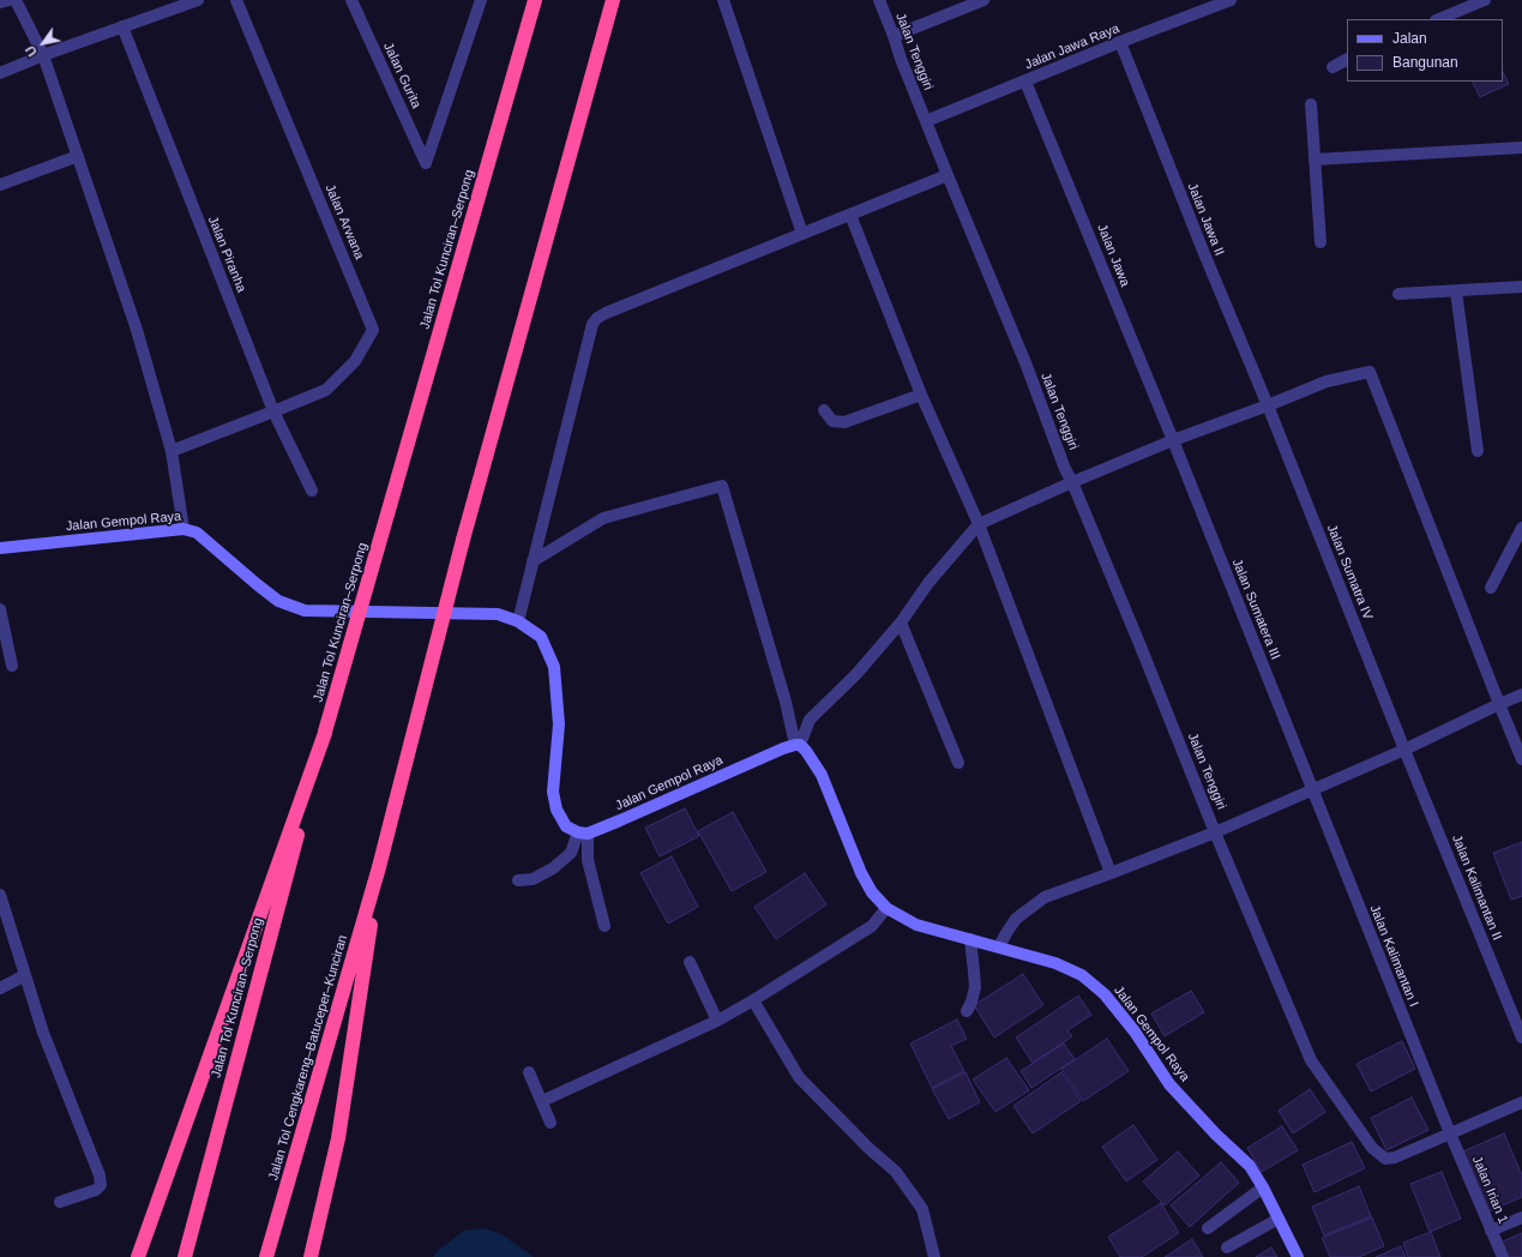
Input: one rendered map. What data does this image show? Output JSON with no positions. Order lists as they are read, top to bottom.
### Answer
{
  "streets": {
    "highway": ["Jalan Tol Kunciran–Serpong", "Jalan Tol Cengkareng–Batuceper–Kunciran"],
    "street": [
      "Jalan Jawa Raya",
      "Jalan Tenggiri",
      "Jalan Gurita",
      "Jalan Jawa II",
      "Jalan Arwana",
      "Jalan Piranha",
      "Jalan Jawa",
      "Jalan Gempol Raya",
      "Jalan Sumatra IV",
      "Jalan Sumatera III",
      "Jalan Kalimantan II",
      "Jalan Kalimantan I",
      "Jalan Irian 1"
    ]
  },
  "crossings": [
    ["Jalan Jawa Raya", "Jalan Tenggiri"],
    ["Jalan Jawa Raya", "Jalan Jawa II"],
    ["Jalan Jawa Raya", "Jalan Jawa"],
    ["Jalan Tenggiri", "Jalan Kalimantan I"],
    ["Jalan Tenggiri", "Jalan Irian 1"],
    ["Jalan Jawa II", "Jalan Sumatra IV"],
    ["Jalan Arwana", "Jalan Piranha"],
    ["Jalan Jawa", "Jalan Sumatera III"],
    ["Jalan Sumatra IV", "Jalan Kalimantan II"],
    ["Jalan Sumatera III", "Jalan Kalimantan I"],
    ["Jalan Kalimantan I", "Jalan Irian 1"]
  ],
  "legend": ["Jalan", "Bangunan"],
  "north": "bottom left"
}
